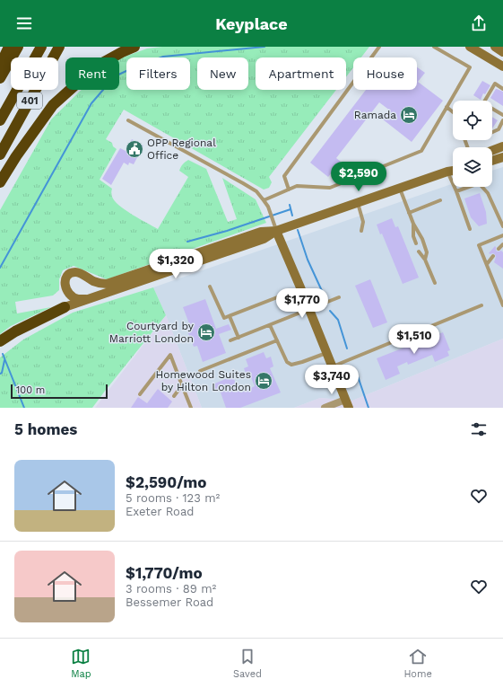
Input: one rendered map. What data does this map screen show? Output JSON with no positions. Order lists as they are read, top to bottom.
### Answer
{
  "streets": {
    "highway": ["401"]
  },
  "places": {
    "hotel": ["Ramada", "Courtyard by Marriott London", "Homewood Suites by Hilton London"],
    "public building": ["OPP Regional Office"]
  },
  "scale_bar": "100 m",
  "page": {
    "header": "Keyplace",
    "chip": [
      "Buy",
      "Rent",
      "Filters",
      "New",
      "Apartment",
      "House"
    ],
    "price": [
      "$2,590",
      "$1,320",
      "$1,770",
      "$1,510",
      "$3,740"
    ],
    "scale": "100 m",
    "heading": "5 homes",
    "list": [
      {
        "name": "$2,590/mo",
        "note": "5 rooms · 123 m² · Exeter Road"
      },
      {
        "name": "$1,770/mo",
        "note": "3 rooms · 89 m² · Bessemer Road"
      }
    ],
    "tabs": ["Map", "Saved", "Home"]
  }
}
